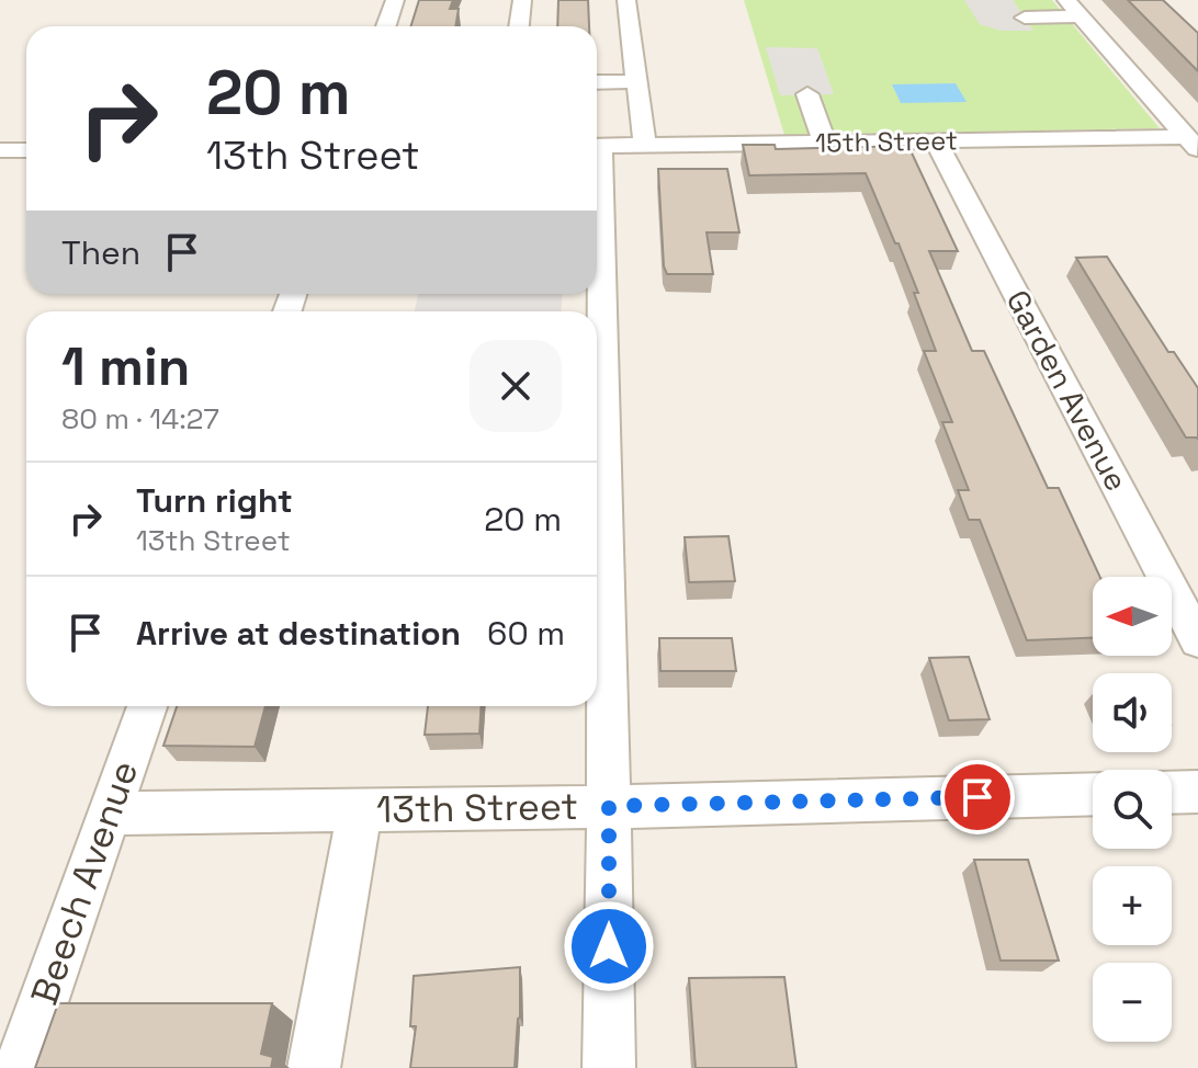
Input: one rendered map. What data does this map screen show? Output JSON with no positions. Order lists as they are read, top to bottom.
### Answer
{
  "streets": {
    "street": [
      "15th Street",
      "Garden Avenue",
      "13th Street",
      "Beech Avenue"
    ]
  },
  "crossings": [
    ["15th Street", "Garden Avenue"],
    ["13th Street", "Beech Avenue"]
  ],
  "north": "left",
  "page": {
    "turn": ["20 m", "13th Street"],
    "then": "Then",
    "heading": ["1 min", "80 m · 14:27"],
    "list": [
      {
        "name": "Turn right",
        "note": "13th Street",
        "value": "20 m"
      },
      {
        "name": "Arrive at destination",
        "value": "60 m"
      }
    ],
    "map_buttons": ["+", "−"]
  }
}
